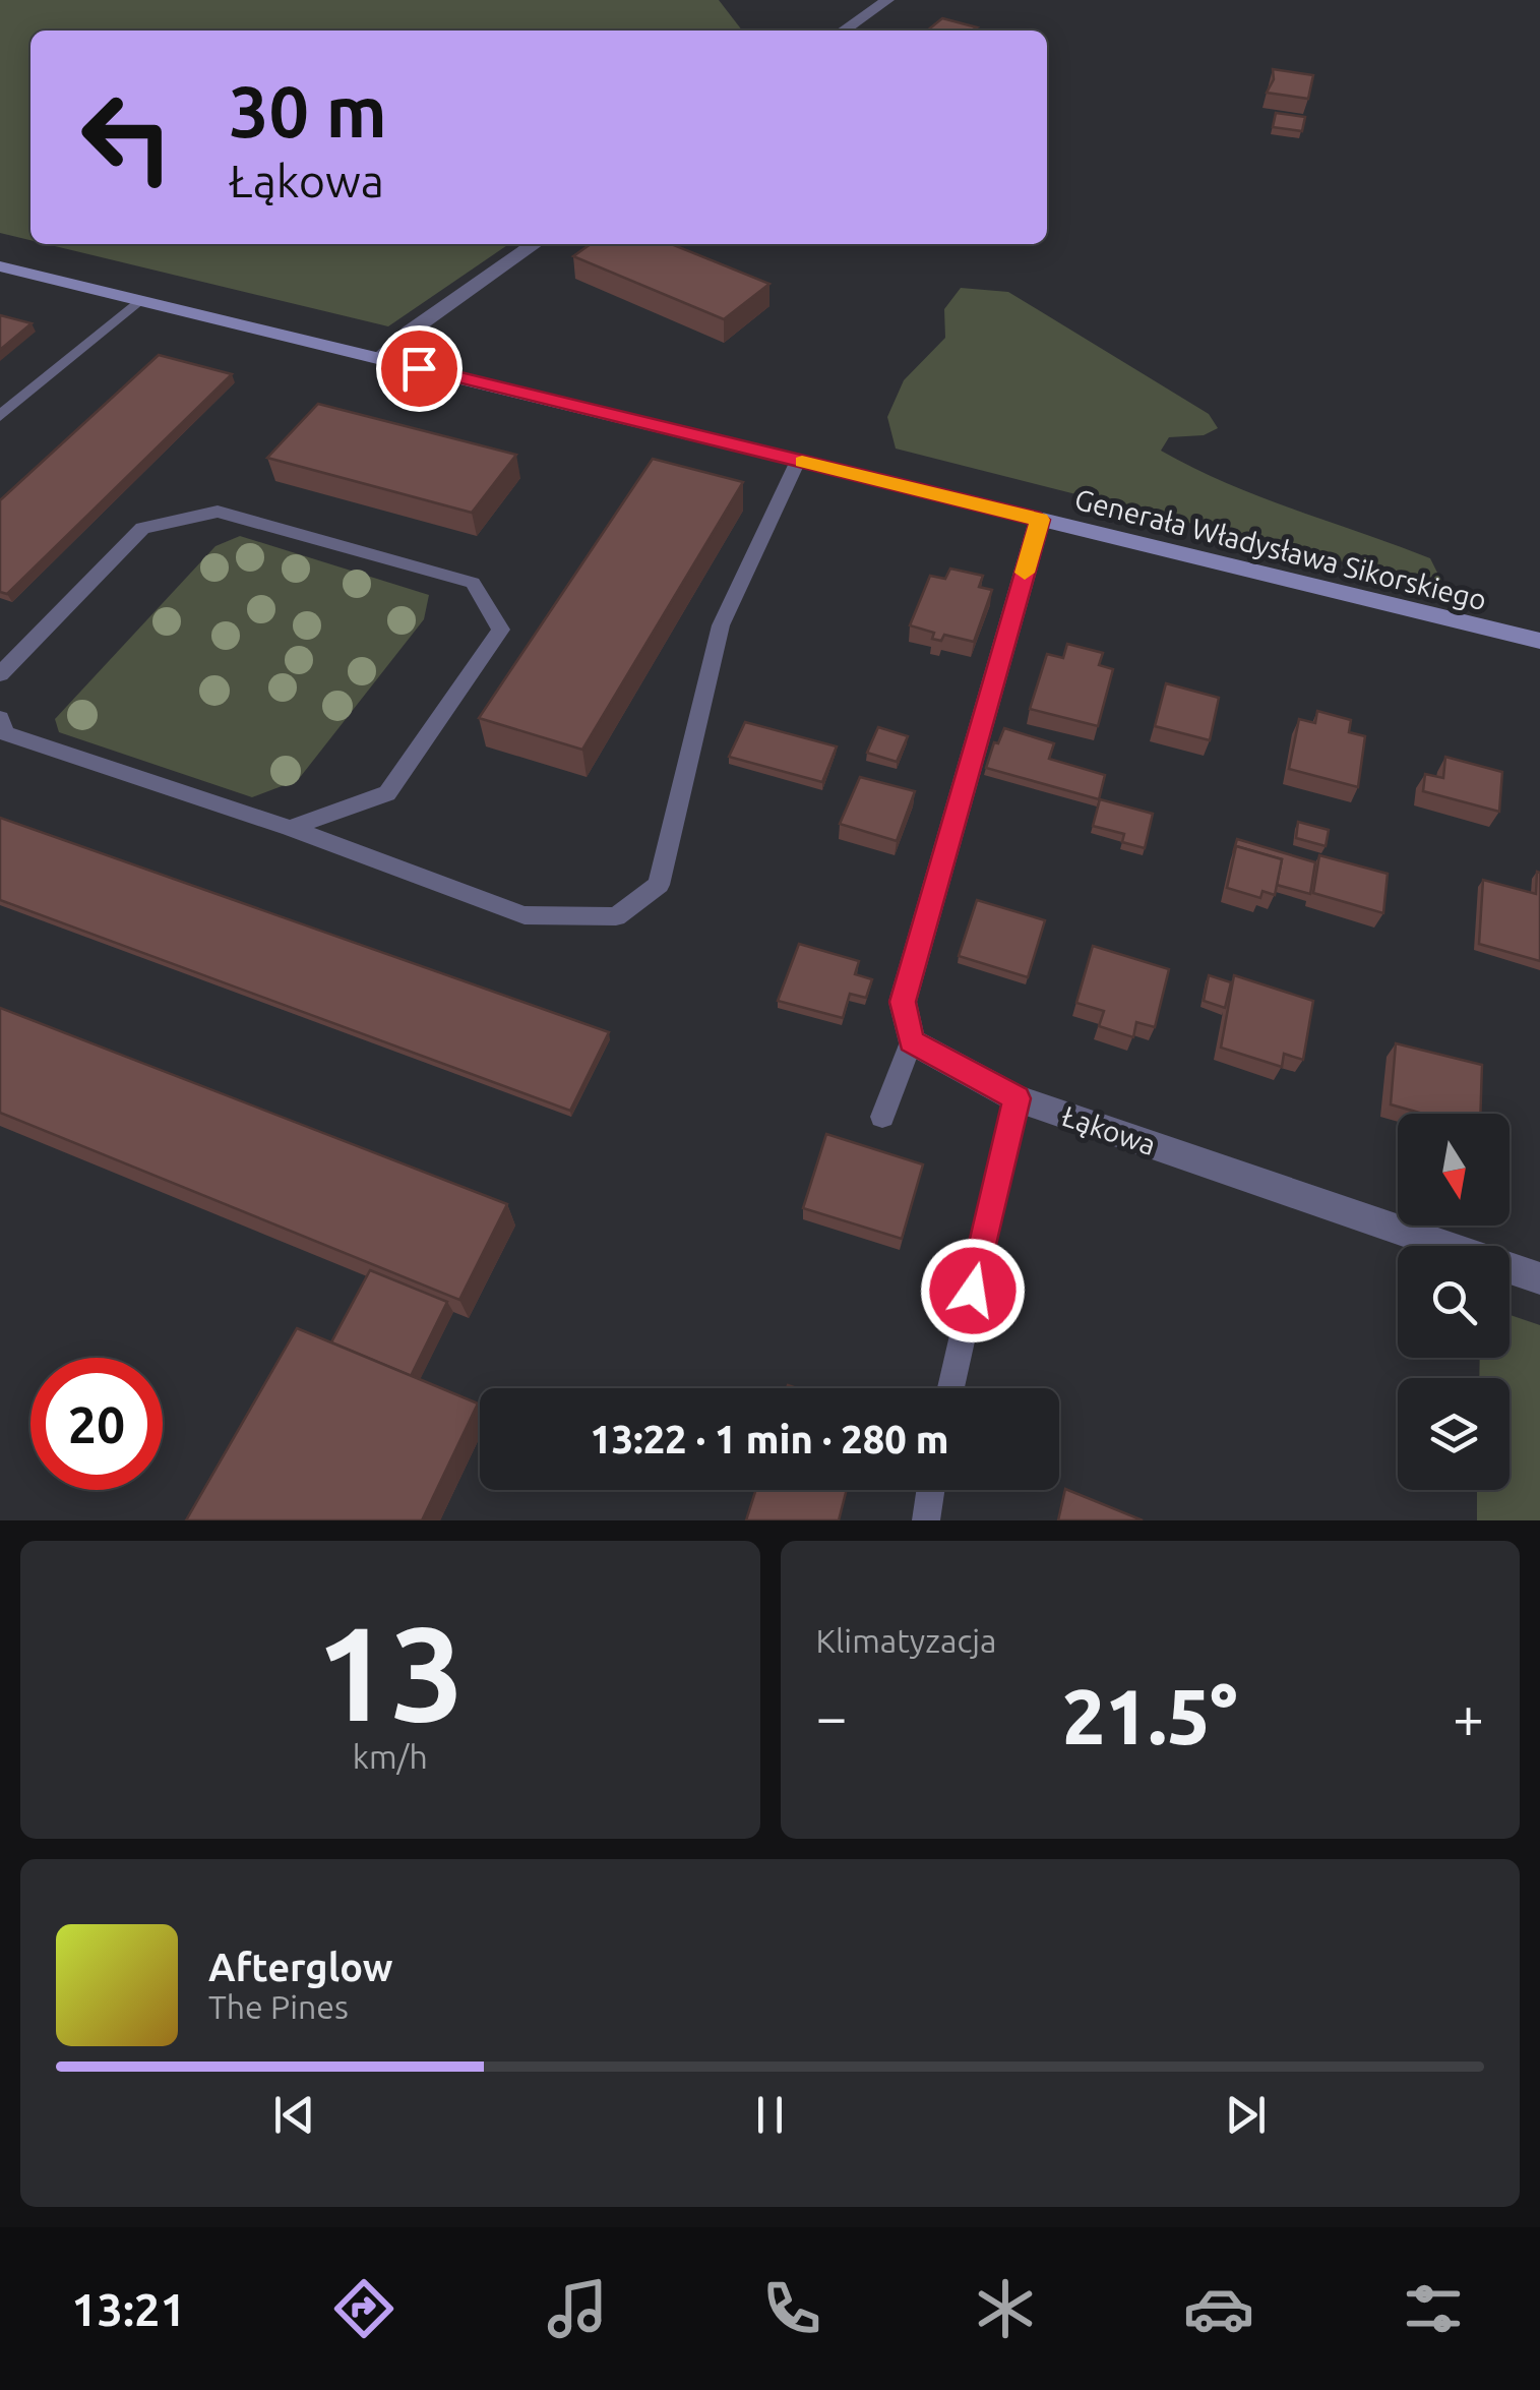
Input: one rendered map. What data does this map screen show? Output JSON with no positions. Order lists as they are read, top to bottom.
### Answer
{
  "streets": {
    "main road": ["Generała Władysława Sikorskiego"],
    "street": ["Łąkowa"]
  },
  "north": "bottom",
  "page": {
    "turn": ["30 m", "Łąkowa"],
    "limit": "20",
    "trip": "13:22 · 1 min · 280 m",
    "tile": [
      ["13", "km/h"],
      "Klimatyzacja"
    ],
    "heat": ["−", "21.5°", "+"],
    "song": ["Afterglow", "The Pines"],
    "tabs": "13:21"
  }
}
